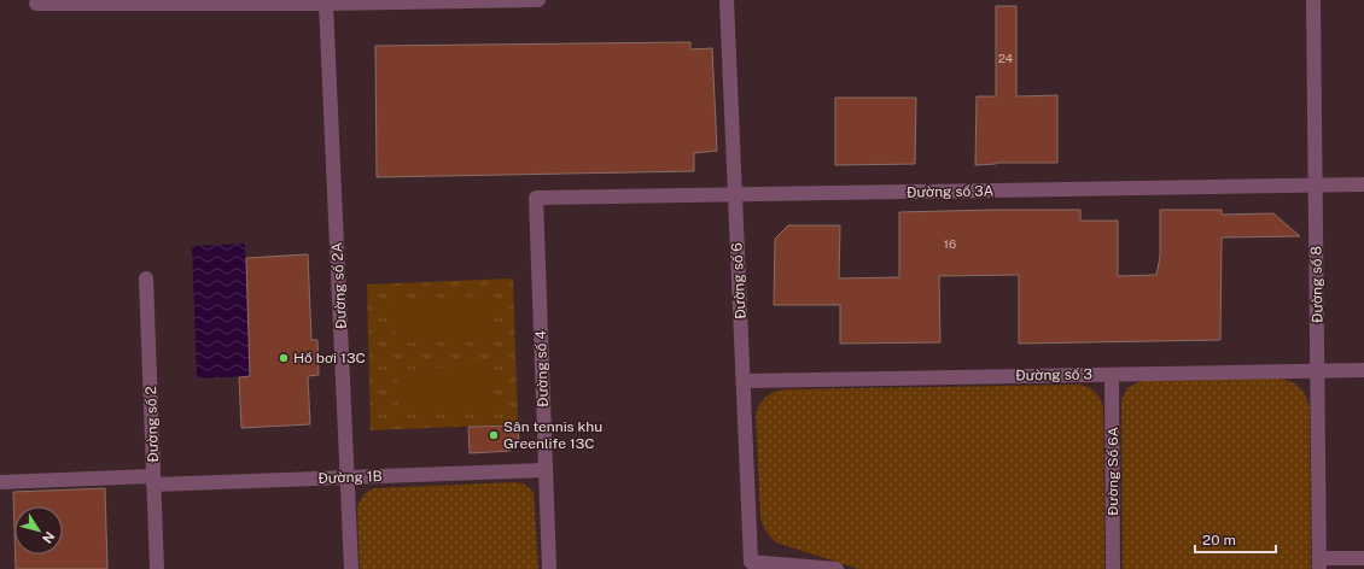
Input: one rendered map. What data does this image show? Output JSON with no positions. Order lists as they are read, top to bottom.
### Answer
{
  "streets": {
    "street": [
      "Đường số 3A",
      "Đường số 6",
      "Đường số 8",
      "Đường số 2A",
      "Đường số 4",
      "Đường số 3",
      "Đường số 2",
      "Đường Số 6A",
      "Đường 1B"
    ]
  },
  "crossings": [
    ["Đường số 3A", "Đường số 6"],
    ["Đường số 3A", "Đường số 8"],
    ["Đường số 3A", "Đường số 4"],
    ["Đường số 6", "Đường số 3"],
    ["Đường số 8", "Đường số 3"],
    ["Đường số 2A", "Đường 1B"],
    ["Đường số 4", "Đường 1B"],
    ["Đường số 3", "Đường Số 6A"],
    ["Đường số 2", "Đường 1B"]
  ],
  "places": ["Hồ bơi 13C", "Sân tennis khu Greenlife 13C"],
  "house_numbers": ["24", "16"],
  "scale_bar": "20 m",
  "north": "bottom right"
}
